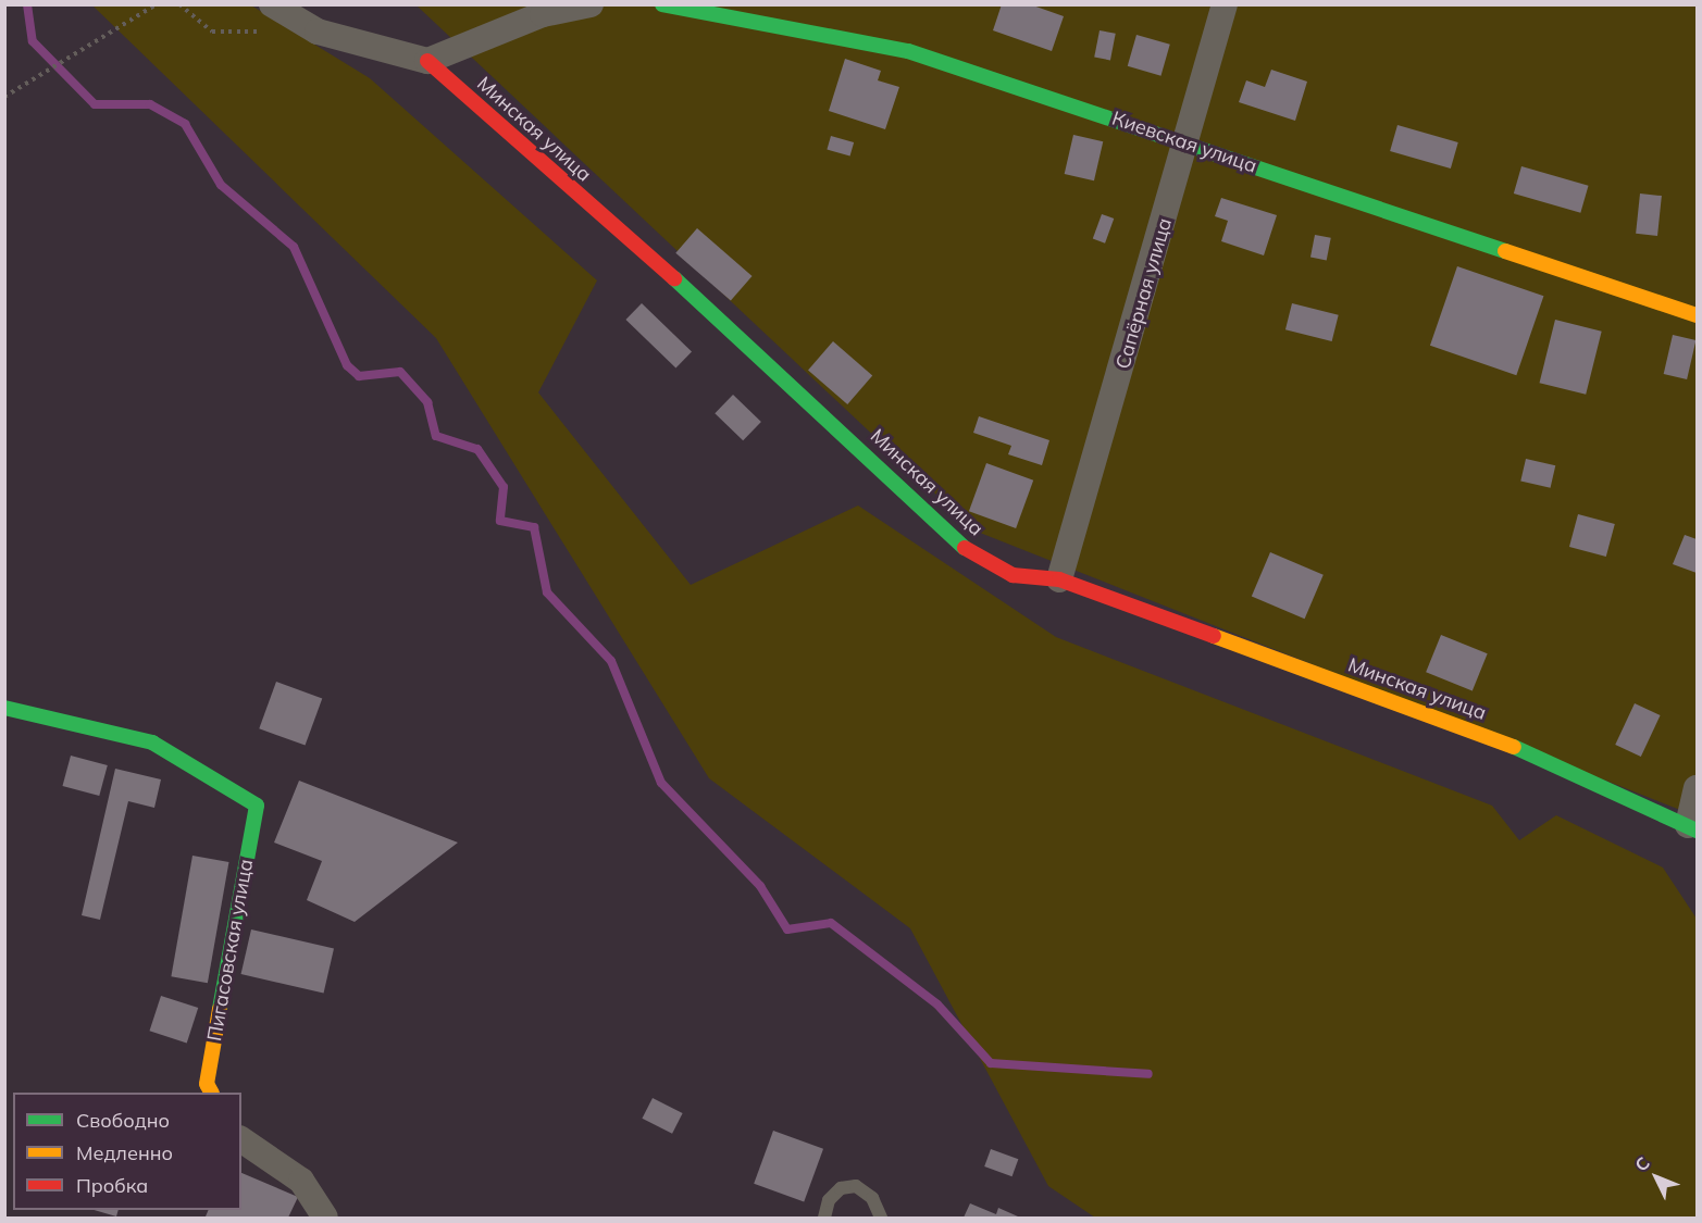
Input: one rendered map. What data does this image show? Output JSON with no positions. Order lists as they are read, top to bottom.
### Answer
{
  "streets": {
    "street": [
      "Минская улица",
      "Киевская улица",
      "Сапёрная улица",
      "Пигасовская улица"
    ]
  },
  "crossings": [
    ["Минская улица", "Сапёрная улица"],
    ["Киевская улица", "Сапёрная улица"]
  ],
  "legend": ["Свободно", "Медленно", "Пробка"],
  "north": "top left"
}
